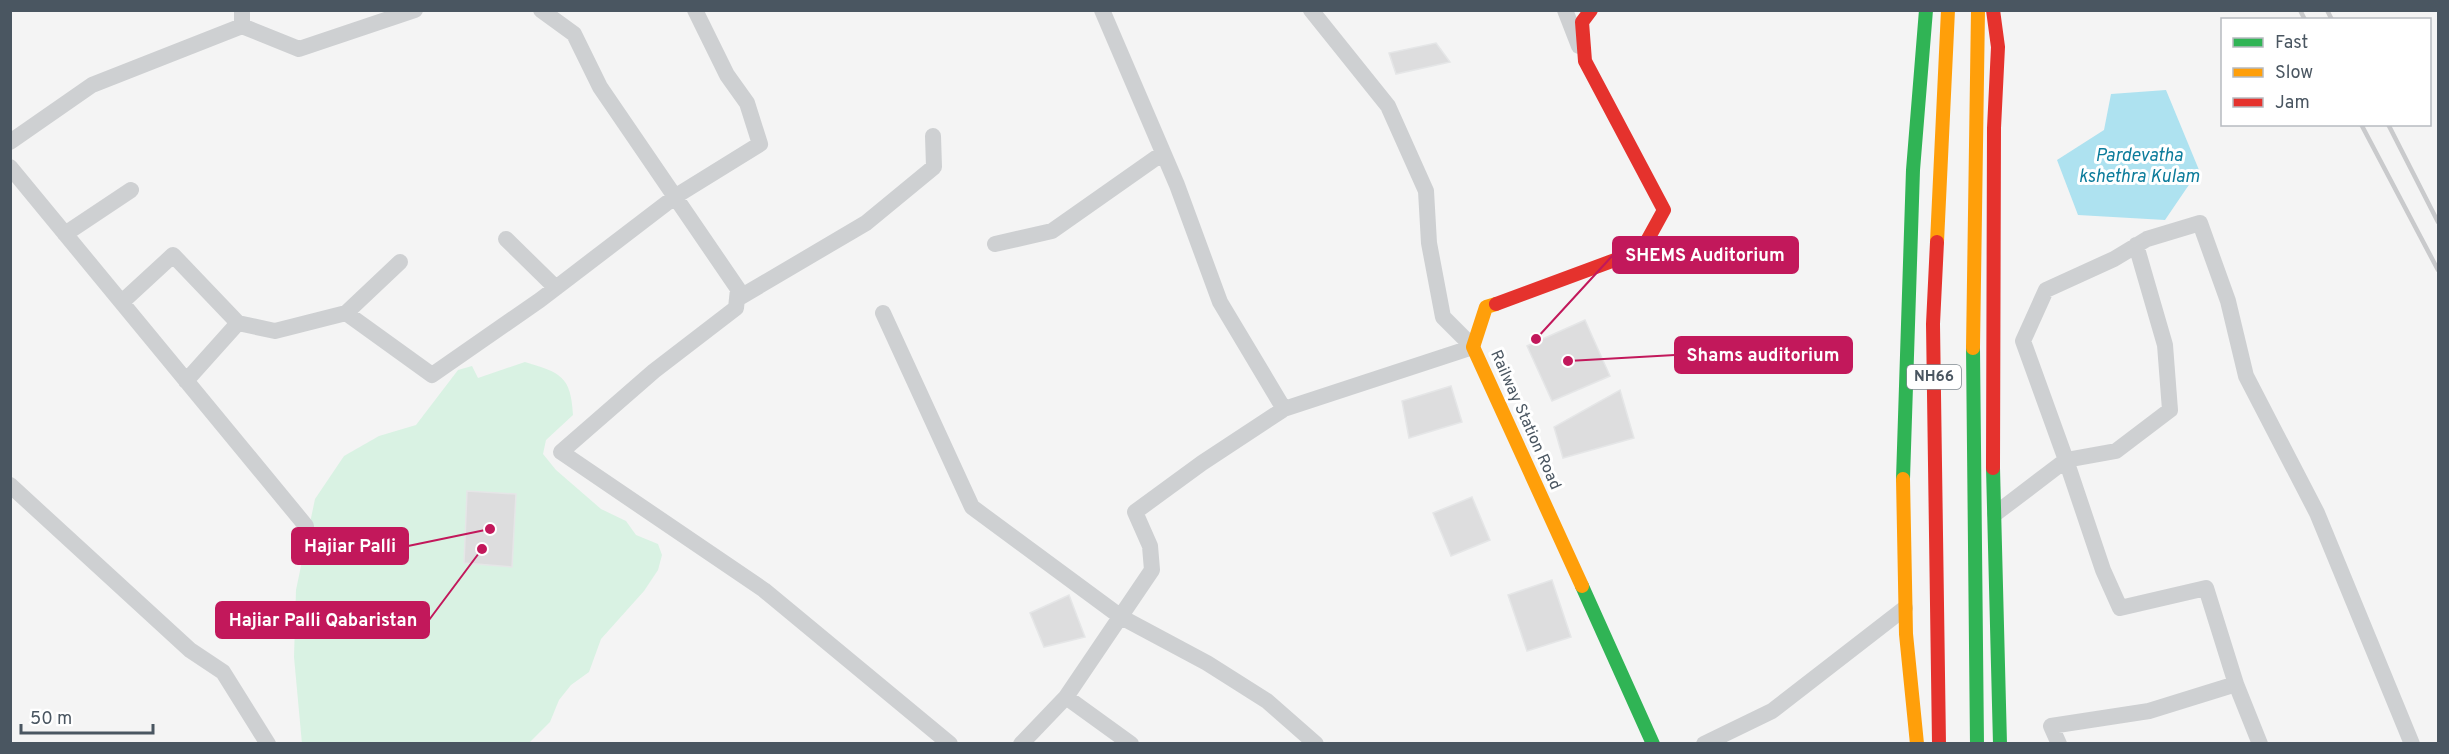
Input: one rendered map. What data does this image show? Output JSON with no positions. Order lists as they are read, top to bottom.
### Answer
{
  "streets": {
    "main road": ["NH66", "Railway Station Road"]
  },
  "water": ["Pardevatha kshethra Kulam"],
  "places": [
    "SHEMS Auditorium",
    "Shams auditorium",
    "Hajiar Palli",
    "Hajiar Palli Qabaristan"
  ],
  "legend": ["Fast", "Slow", "Jam"],
  "scale_bar": "50 m"
}
